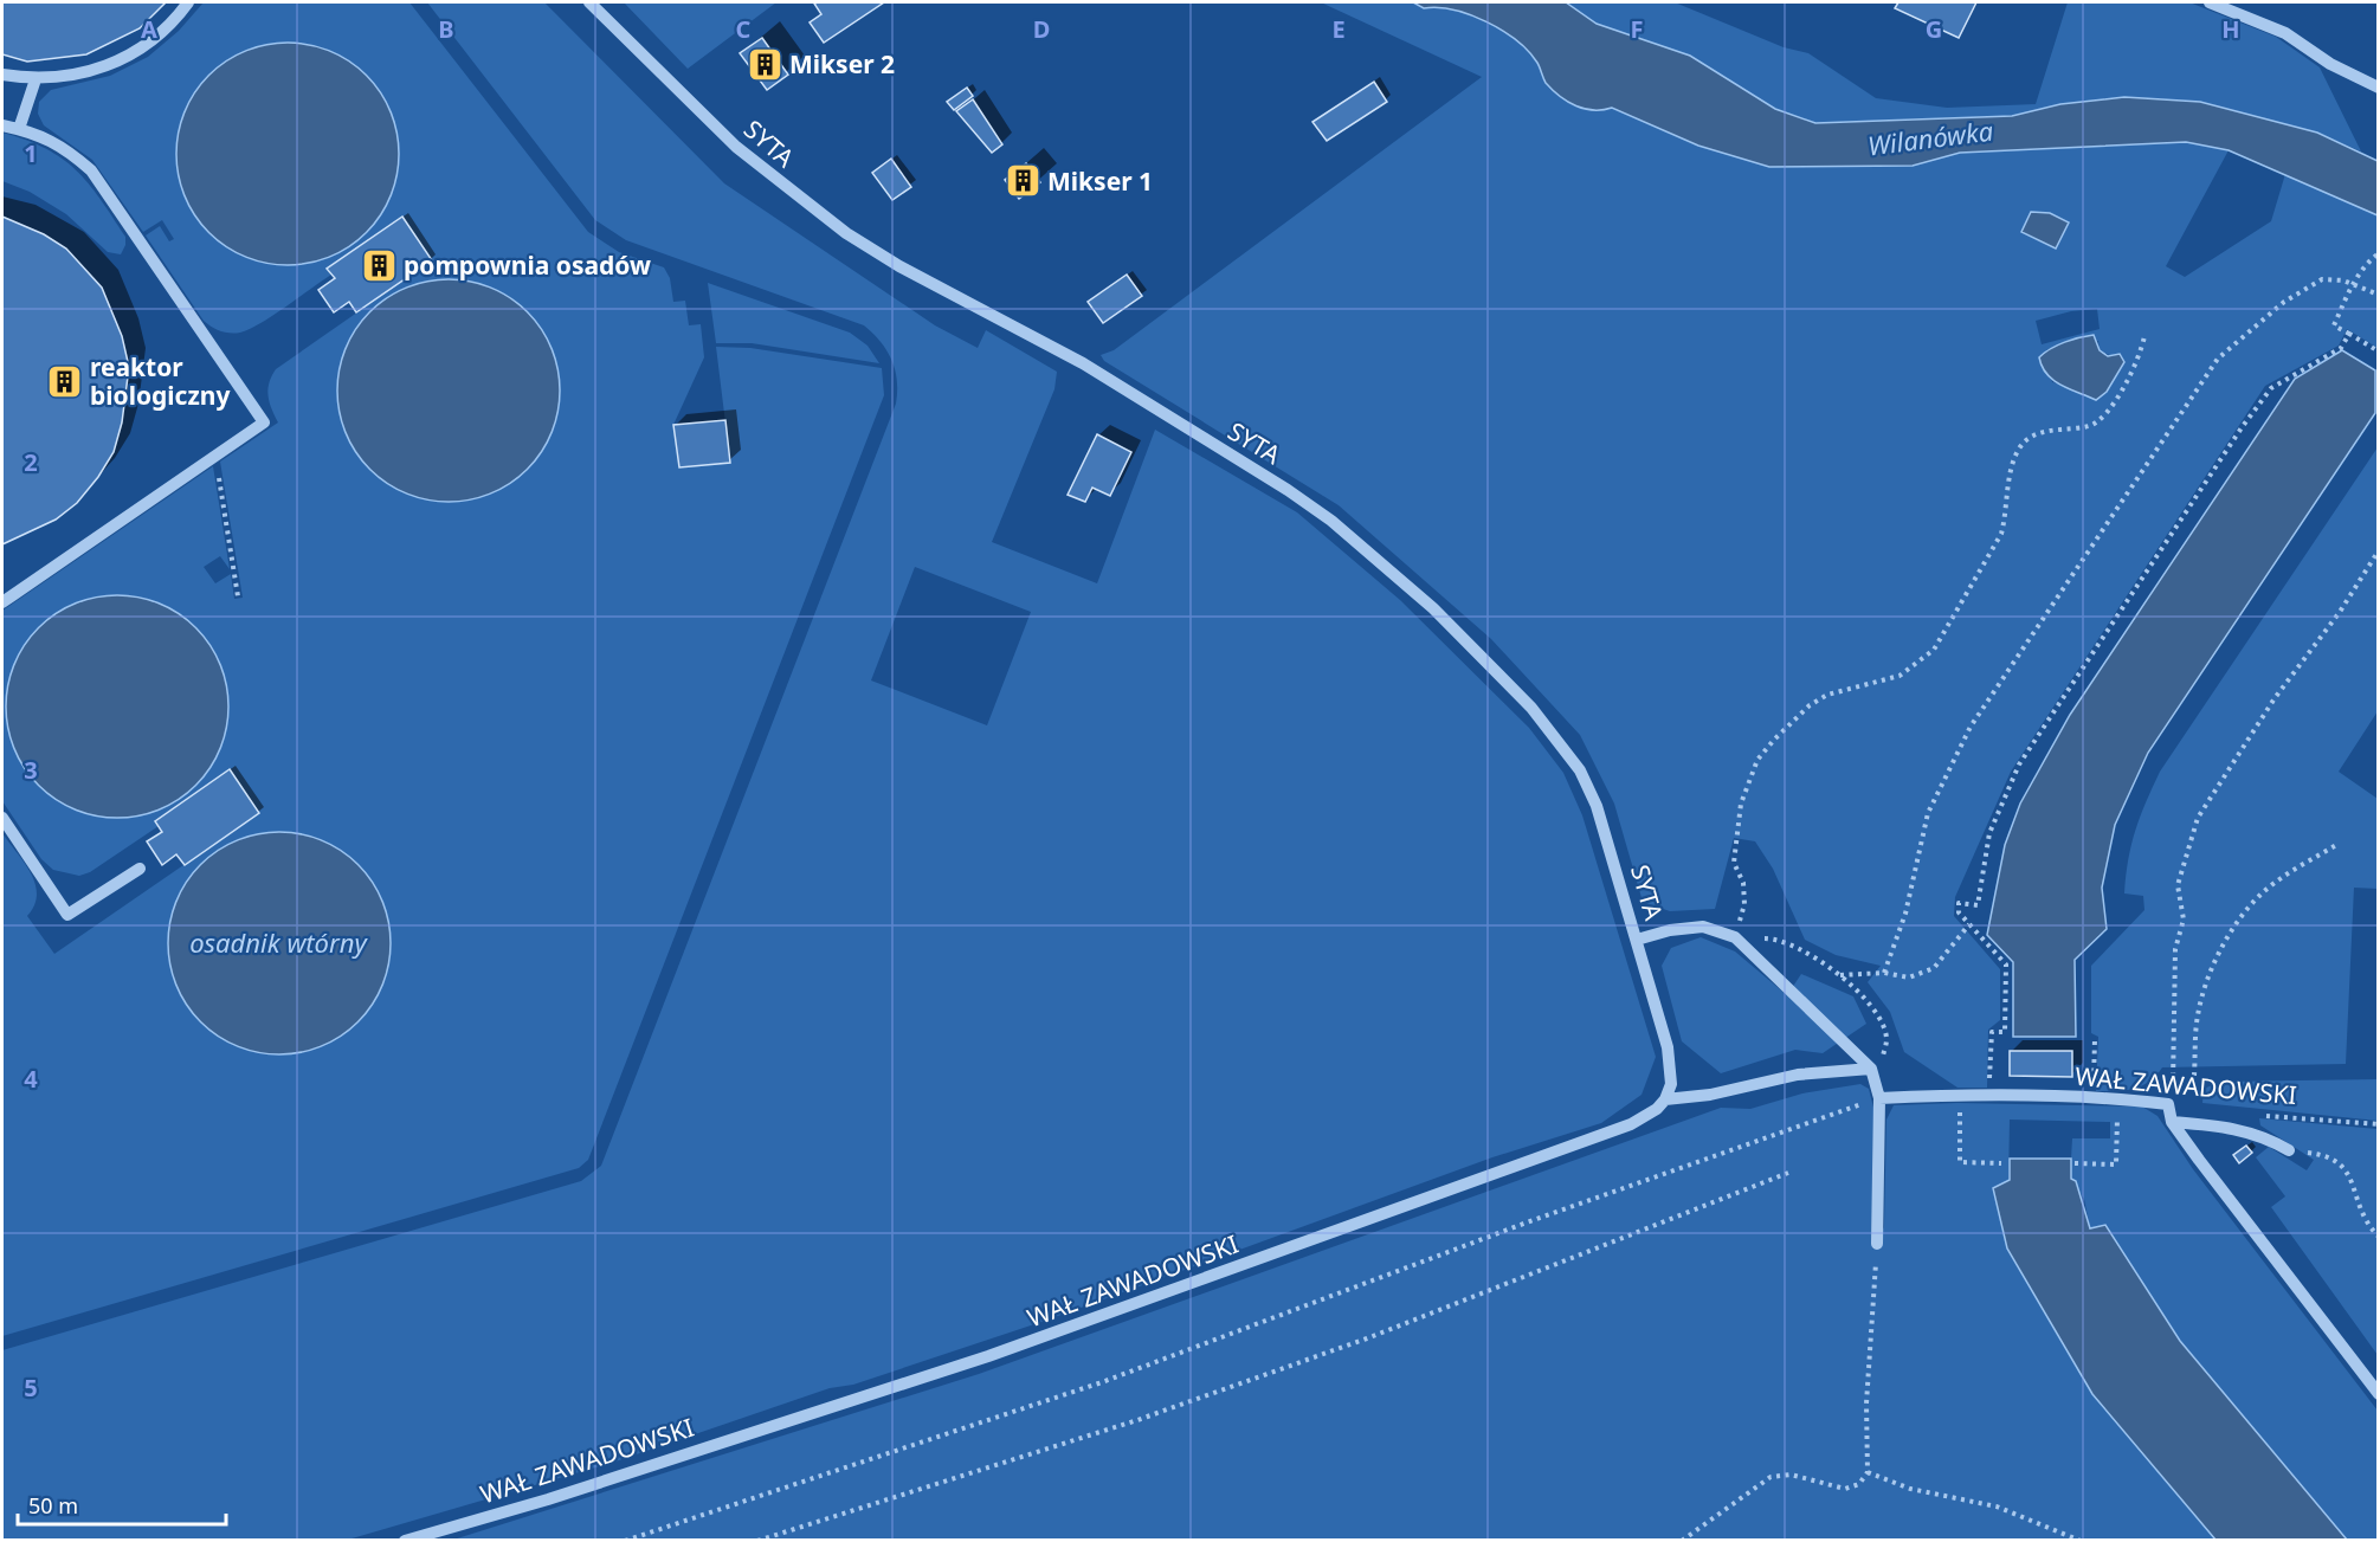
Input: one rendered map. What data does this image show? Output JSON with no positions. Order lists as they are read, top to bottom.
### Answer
{
  "streets": {
    "street": ["SYTA", "WAŁ ZAWADOWSKI"]
  },
  "crossings": [
    ["SYTA", "WAŁ ZAWADOWSKI"]
  ],
  "water": ["Wilanówka", "osadnik wtórny"],
  "places": {
    "building": [
      "Mikser 2",
      "Mikser 1",
      "pompownia osadów",
      "reaktor biologiczny"
    ]
  },
  "scale_bar": "50 m",
  "grid": {
    "columns": [
      "A",
      "B",
      "C",
      "D",
      "E",
      "F",
      "G",
      "H"
    ],
    "rows": [
      "1",
      "2",
      "3",
      "4",
      "5"
    ]
  }
}
